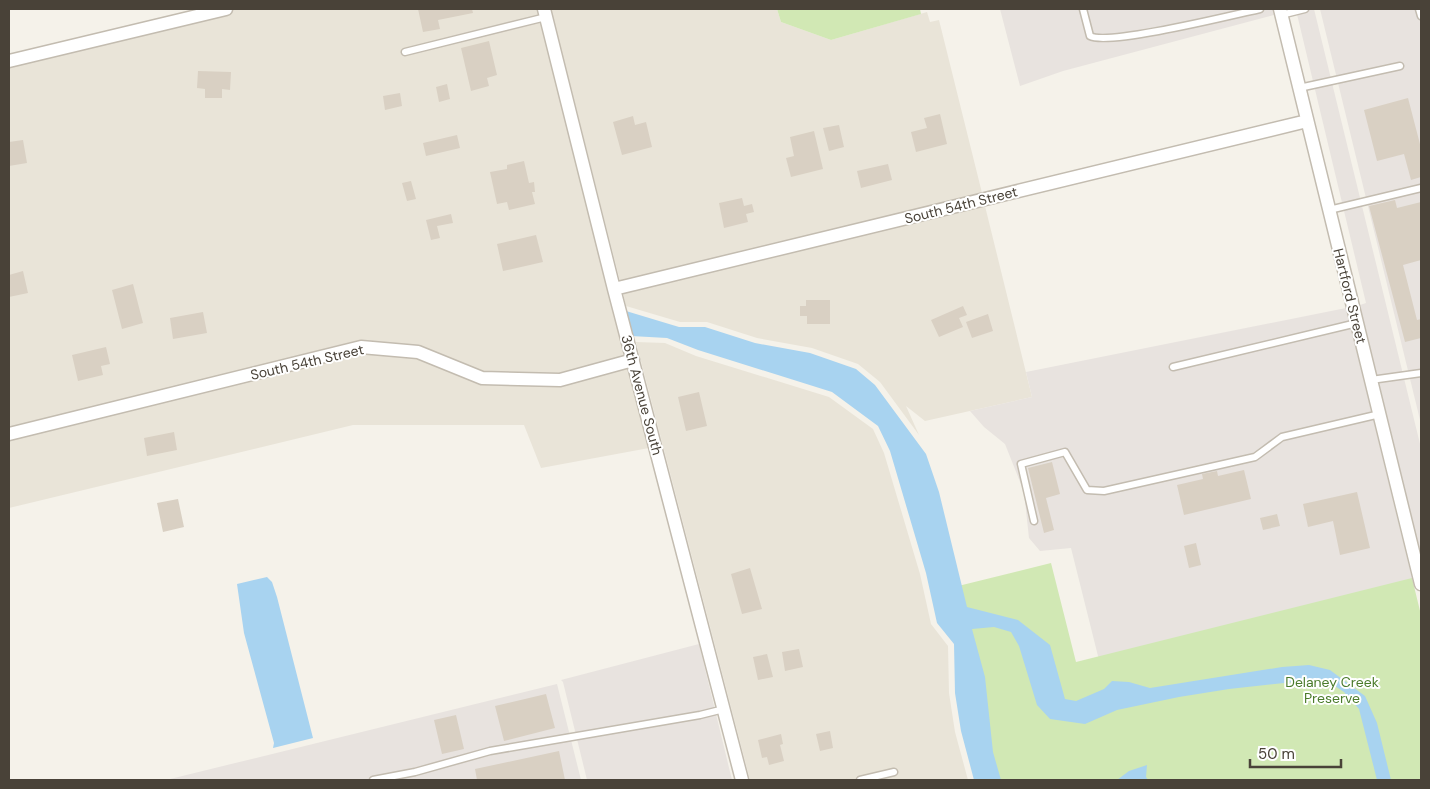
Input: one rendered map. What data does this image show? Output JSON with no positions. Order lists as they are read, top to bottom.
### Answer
{
  "streets": {
    "street": ["South 54th Street", "Hartford Street", "36th Avenue South"]
  },
  "crossings": [
    ["South 54th Street", "Hartford Street"],
    ["South 54th Street", "36th Avenue South"]
  ],
  "parks": ["Delaney Creek Preserve"],
  "scale_bar": "50 m"
}
